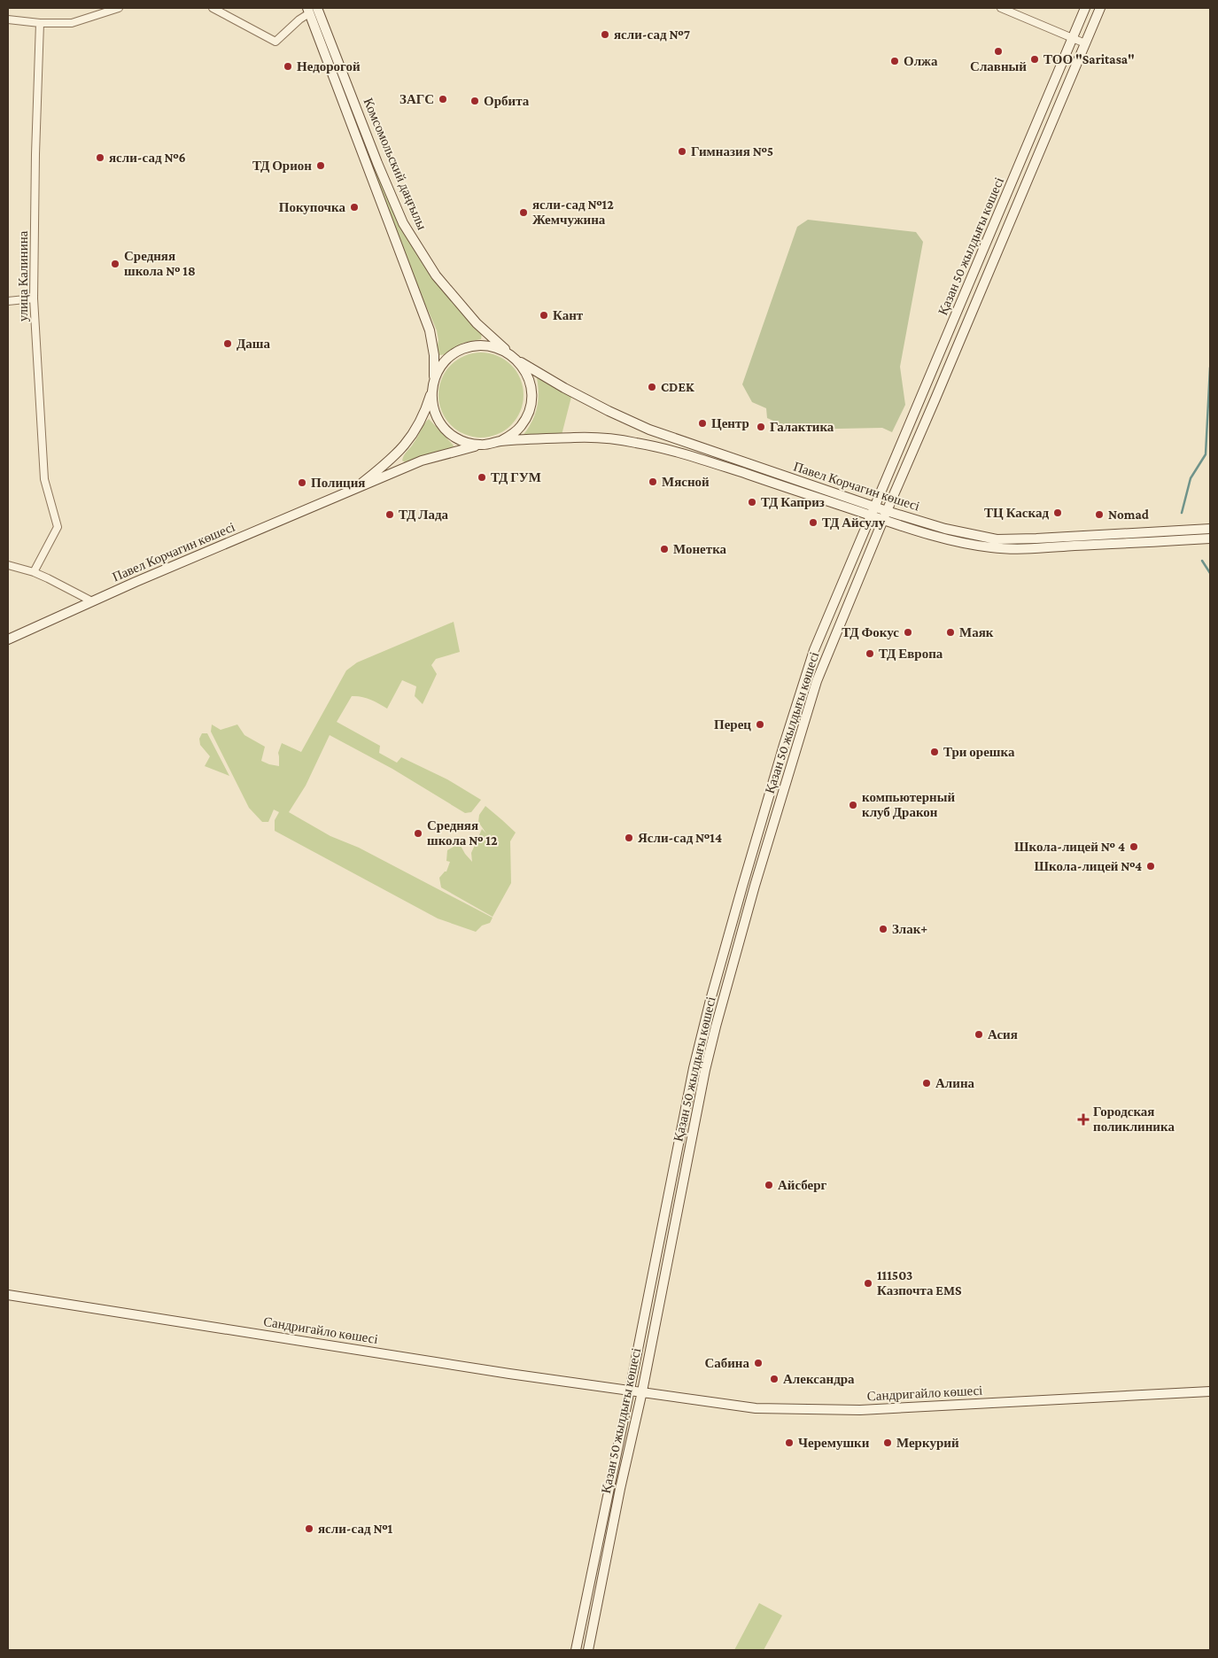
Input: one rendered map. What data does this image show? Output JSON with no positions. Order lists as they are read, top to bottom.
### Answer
{
  "streets": {
    "street": [
      "Комсомольский даңғылы",
      "Қазан 50 жылдығы көшесі",
      "улица Калинина",
      "Павел Корчагин көшесі",
      "Сандригайло көшесі"
    ]
  },
  "crossings": [
    ["Комсомольский даңғылы", "Павел Корчагин көшесі"],
    ["Қазан 50 жылдығы көшесі", "Павел Корчагин көшесі"],
    ["Қазан 50 жылдығы көшесі", "Сандригайло көшесі"]
  ],
  "places": {
    "other": [
      "ясли-сад №7",
      "Славный",
      "ТОО \"Saritasa\"",
      "Олжа",
      "Недорогой",
      "ЗАГС",
      "Орбита",
      "Гимназия №5",
      "ясли-сад №6",
      "ТД Орион",
      "Покупочка",
      "ясли-сад №12 Жемчужина",
      "Средняя школа № 18",
      "Кант",
      "Даша",
      "CDEK",
      "Центр",
      "Галактика",
      "ТД ГУМ",
      "Мясной",
      "Полиция",
      "ТД Каприз",
      "ТЦ Каскад",
      "ТД Лада",
      "Nomad",
      "ТД Айсулу",
      "Монетка",
      "ТД Фокус",
      "Маяк",
      "ТД Европа",
      "Перец",
      "Три орешка",
      "компьютерный клуб Дракон",
      "Средняя школа № 12",
      "Ясли-сад №14",
      "Школа-лицей № 4",
      "Школа-лицей №4",
      "Злак+",
      "Асия",
      "Алина",
      "Айсберг",
      "111503 Казпочта EMS",
      "Сабина",
      "Александра",
      "Черемушки",
      "Меркурий",
      "ясли-сад №1"
    ],
    "health": ["Городская поликлиника"]
  }
}
